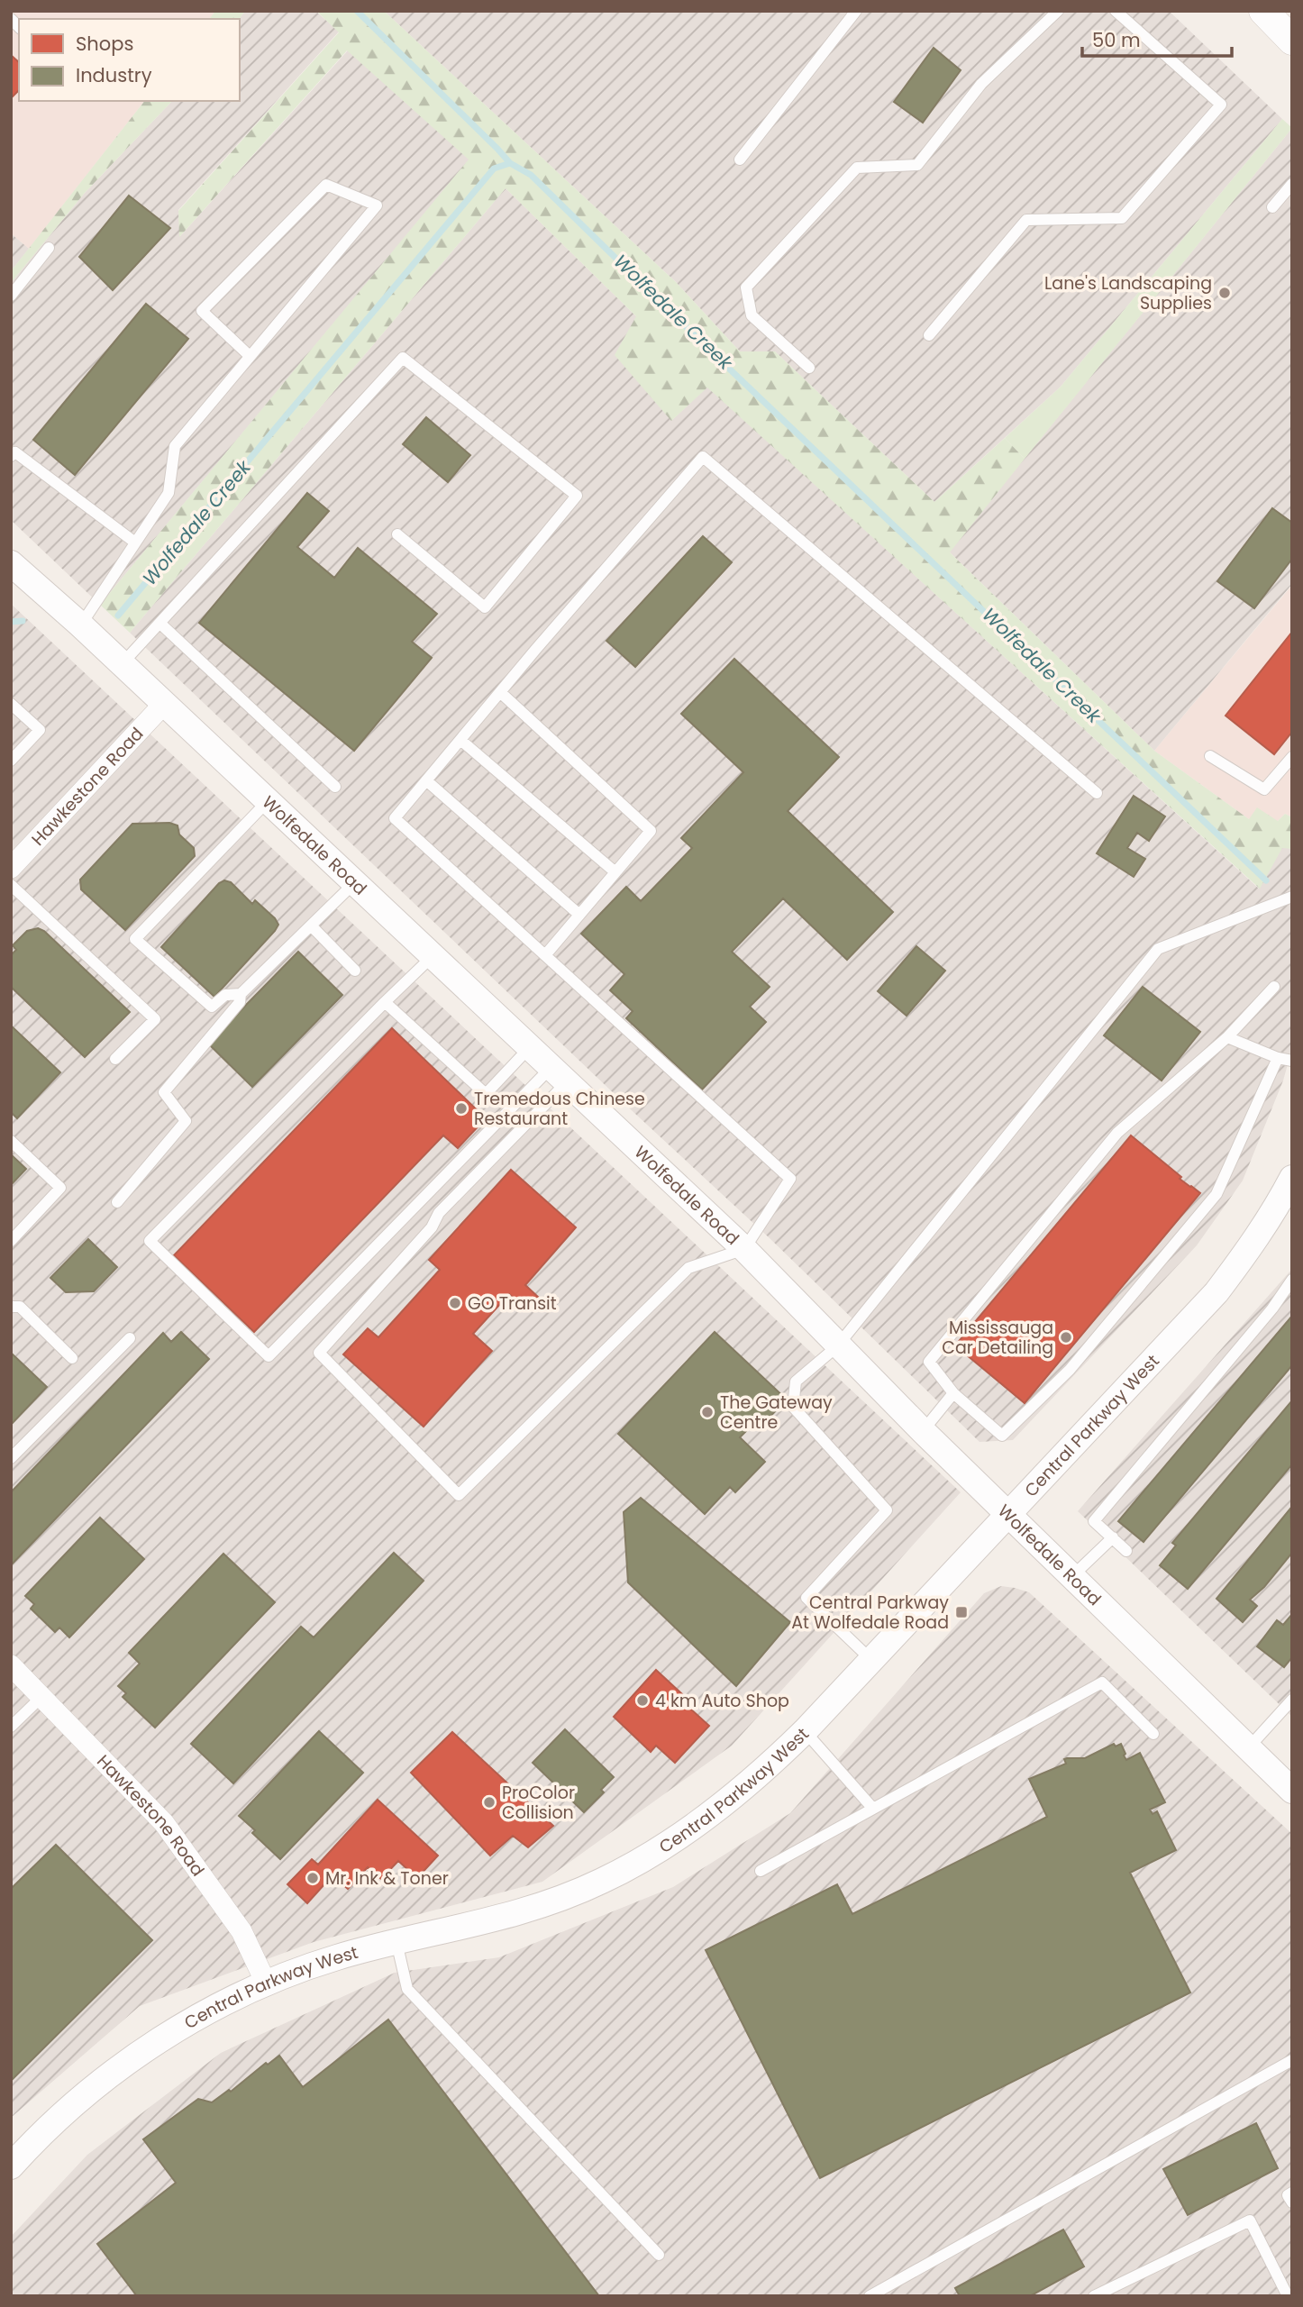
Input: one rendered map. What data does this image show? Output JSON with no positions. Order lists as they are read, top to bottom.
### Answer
{
  "streets": {
    "street": ["Hawkestone Road", "Wolfedale Road", "Central Parkway West"]
  },
  "crossings": [
    ["Hawkestone Road", "Wolfedale Road"],
    ["Hawkestone Road", "Central Parkway West"],
    ["Wolfedale Road", "Central Parkway West"]
  ],
  "water": ["Wolfedale Creek"],
  "places": {
    "other": [
      "Lane's Landscaping Supplies",
      "Tremedous Chinese Restaurant",
      "GO Transit",
      "Mississauga Car Detailing",
      "The Gateway Centre",
      "4 km Auto Shop",
      "ProColor Collision",
      "Mr. Ink & Toner"
    ],
    "transit": ["Central Parkway At Wolfedale Road"]
  },
  "legend": ["Shops", "Industry"],
  "scale_bar": "50 m"
}
